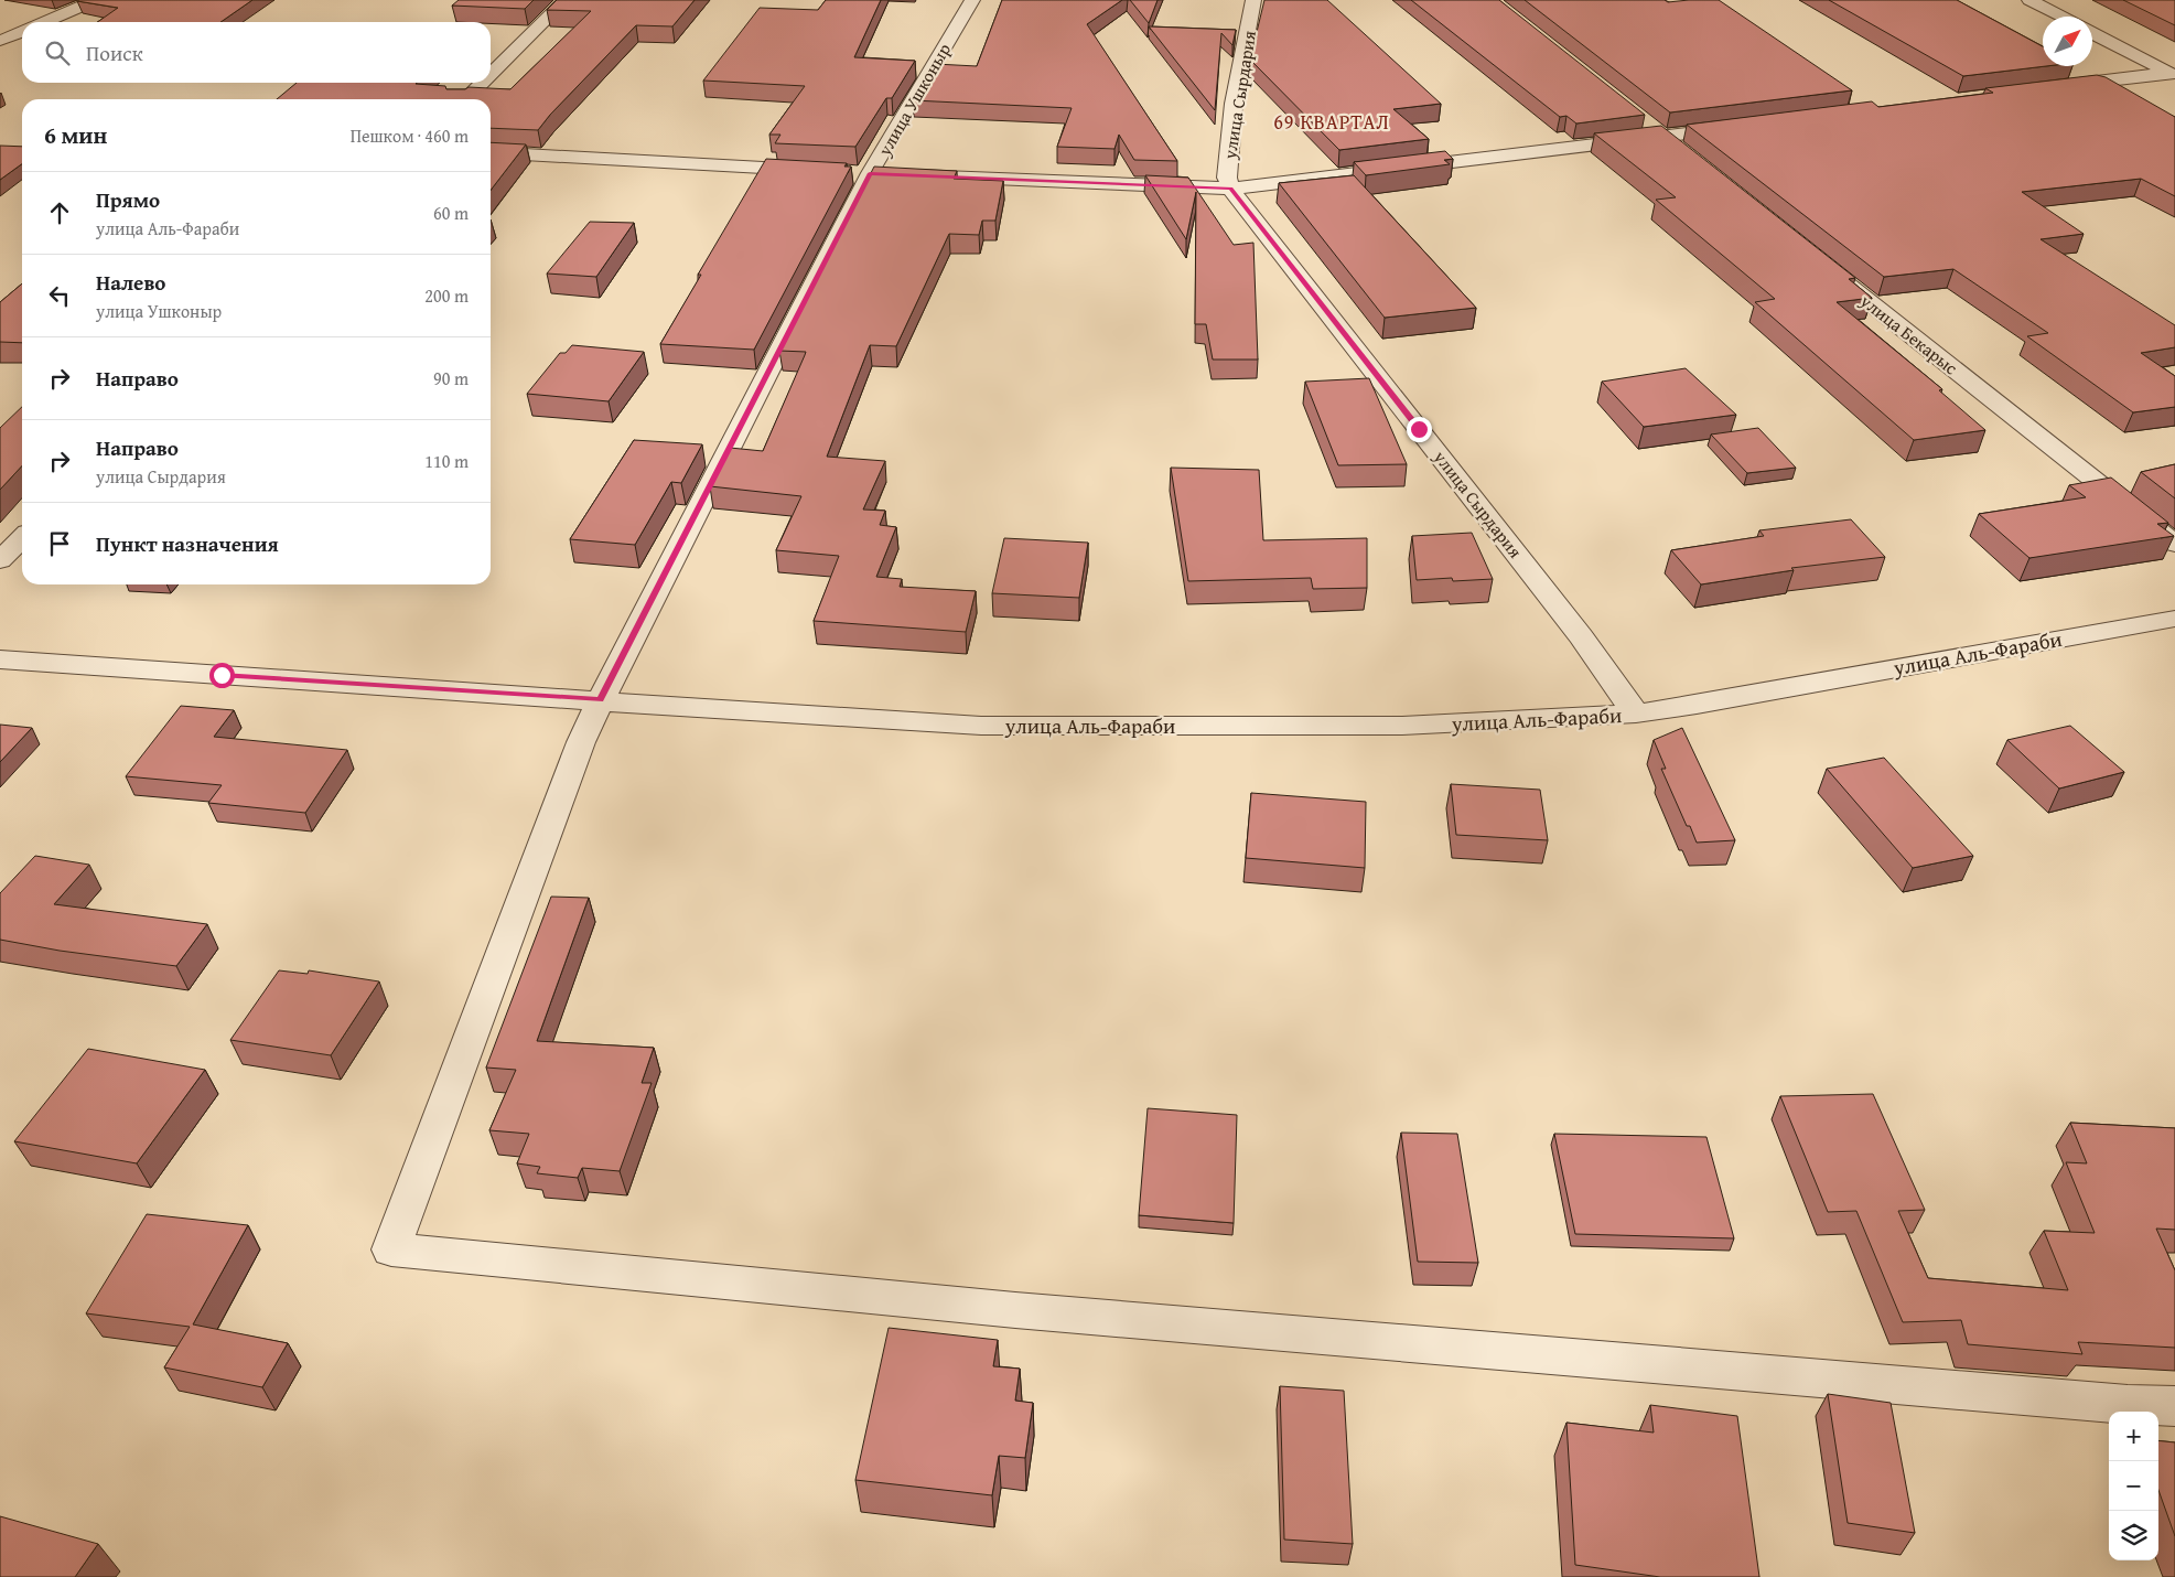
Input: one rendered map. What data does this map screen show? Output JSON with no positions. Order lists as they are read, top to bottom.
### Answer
{
  "streets": {
    "street": [
      "улица Сырдария",
      "улица Ушконыр",
      "улица Бекарыс",
      "улица Аль-Фараби"
    ]
  },
  "crossings": [
    ["улица Сырдария", "улица Аль-Фараби"],
    ["улица Ушконыр", "улица Аль-Фараби"]
  ],
  "districts": ["69 КВАРТАЛ"],
  "north": "top right",
  "page": {
    "search": "Поиск",
    "heading": ["6 мин", "Пешком · 460 m"],
    "list": [
      ["Прямо", "улица Аль-Фараби", "60 m"],
      ["Налево", "улица Ушконыр", "200 m"],
      ["Направо", "90 m"],
      ["Направо", "улица Сырдария", "110 m"],
      "Пункт назначения"
    ],
    "map_buttons": ["+", "−"]
  }
}
